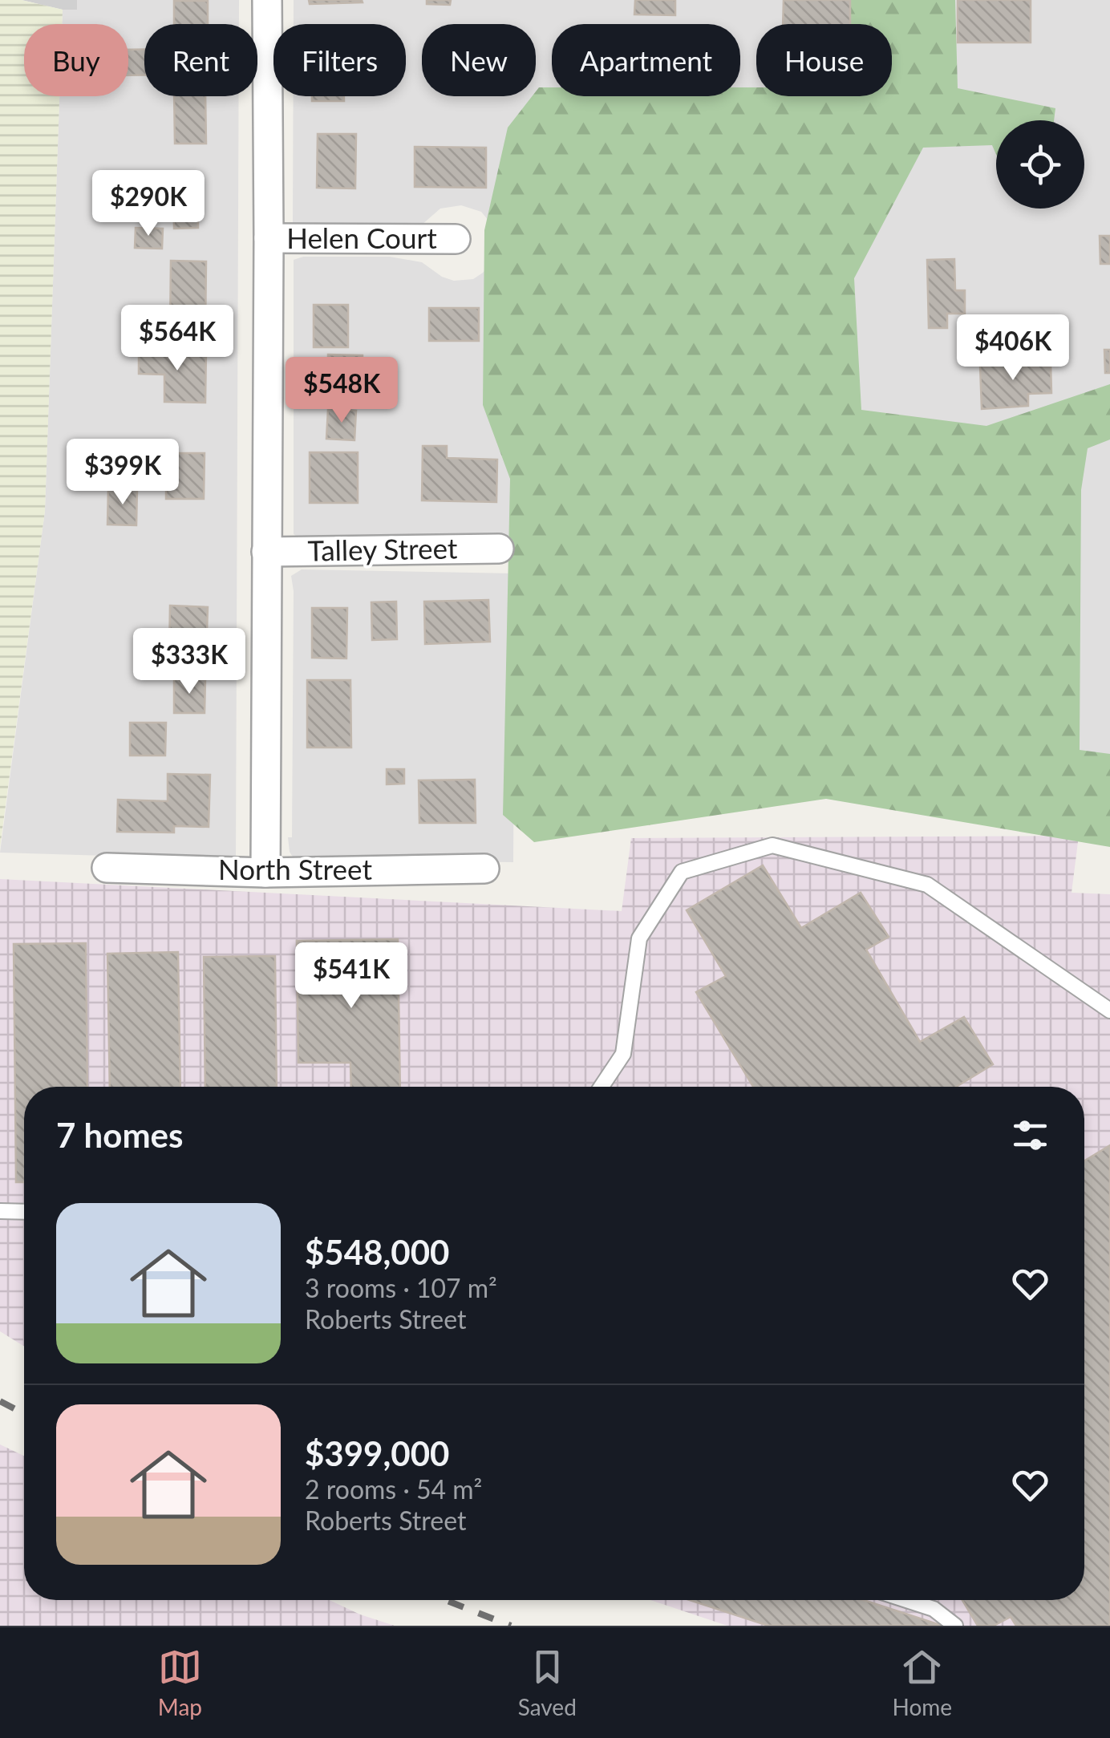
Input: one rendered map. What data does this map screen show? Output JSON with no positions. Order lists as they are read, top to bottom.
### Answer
{
  "streets": {
    "street": ["Helen Court", "Talley Street", "North Street"]
  },
  "page": {
    "chip": [
      "Buy",
      "Rent",
      "Filters",
      "New",
      "Apartment",
      "House"
    ],
    "price": [
      "$290K",
      "$564K",
      "$406K",
      "$548K",
      "$399K",
      "$333K",
      "$541K"
    ],
    "heading": "7 homes",
    "list": [
      {
        "name": "$548,000",
        "note": "3 rooms · 107 m² · Roberts Street"
      },
      {
        "name": "$399,000",
        "note": "2 rooms · 54 m² · Roberts Street"
      }
    ],
    "tabs": ["Map", "Saved", "Home"]
  }
}
